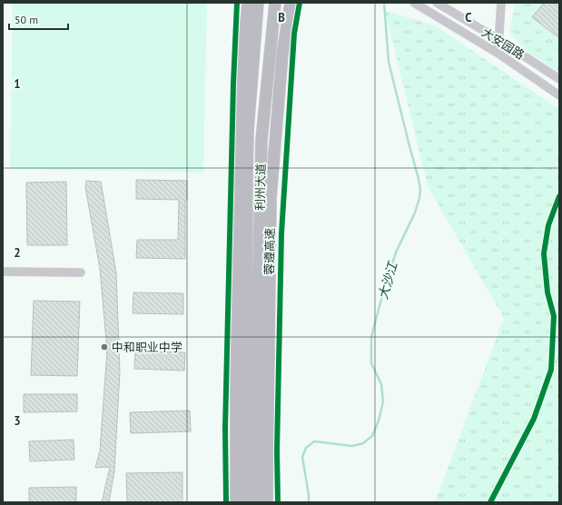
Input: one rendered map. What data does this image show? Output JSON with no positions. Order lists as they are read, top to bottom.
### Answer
{
  "streets": {
    "highway": ["利州大道", "蓉遵高速"],
    "street": ["大安园路"]
  },
  "water": ["大沙江"],
  "places": ["中和职业中学"],
  "scale_bar": "50 m",
  "grid": {
    "columns": ["B", "C"],
    "rows": ["1", "2", "3"]
  }
}
